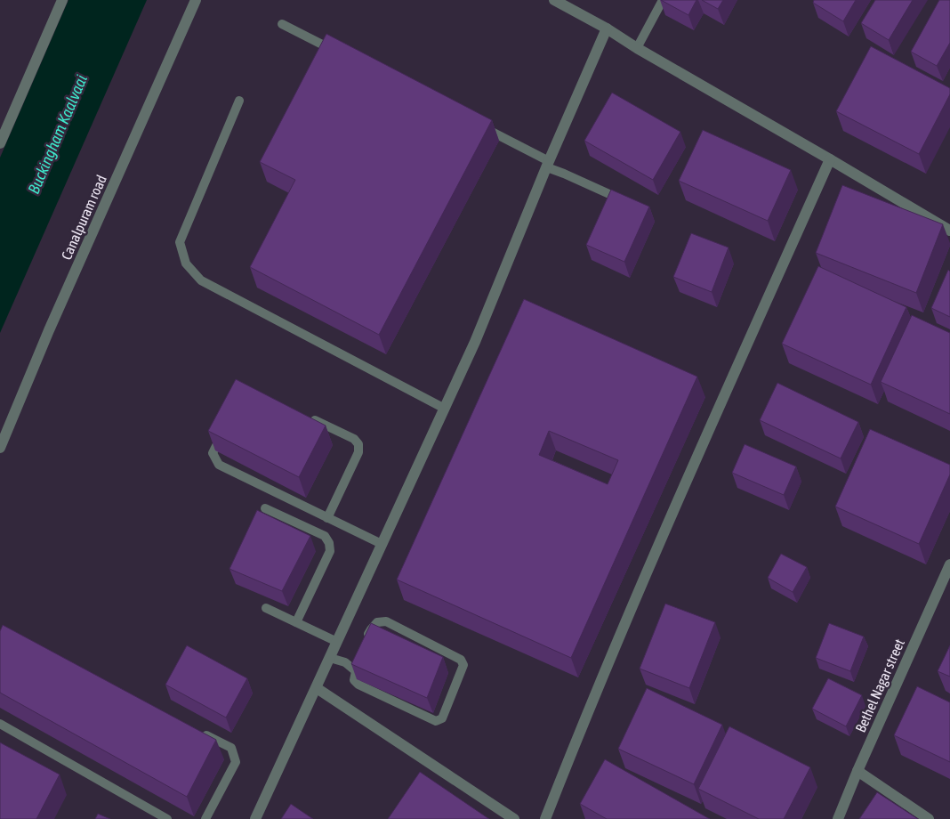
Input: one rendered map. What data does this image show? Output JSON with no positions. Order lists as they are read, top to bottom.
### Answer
{
  "streets": {
    "street": ["Canalpuram road", "Bethel Nagar street"]
  },
  "water": ["Buckingham Kaalvaai"]
}
